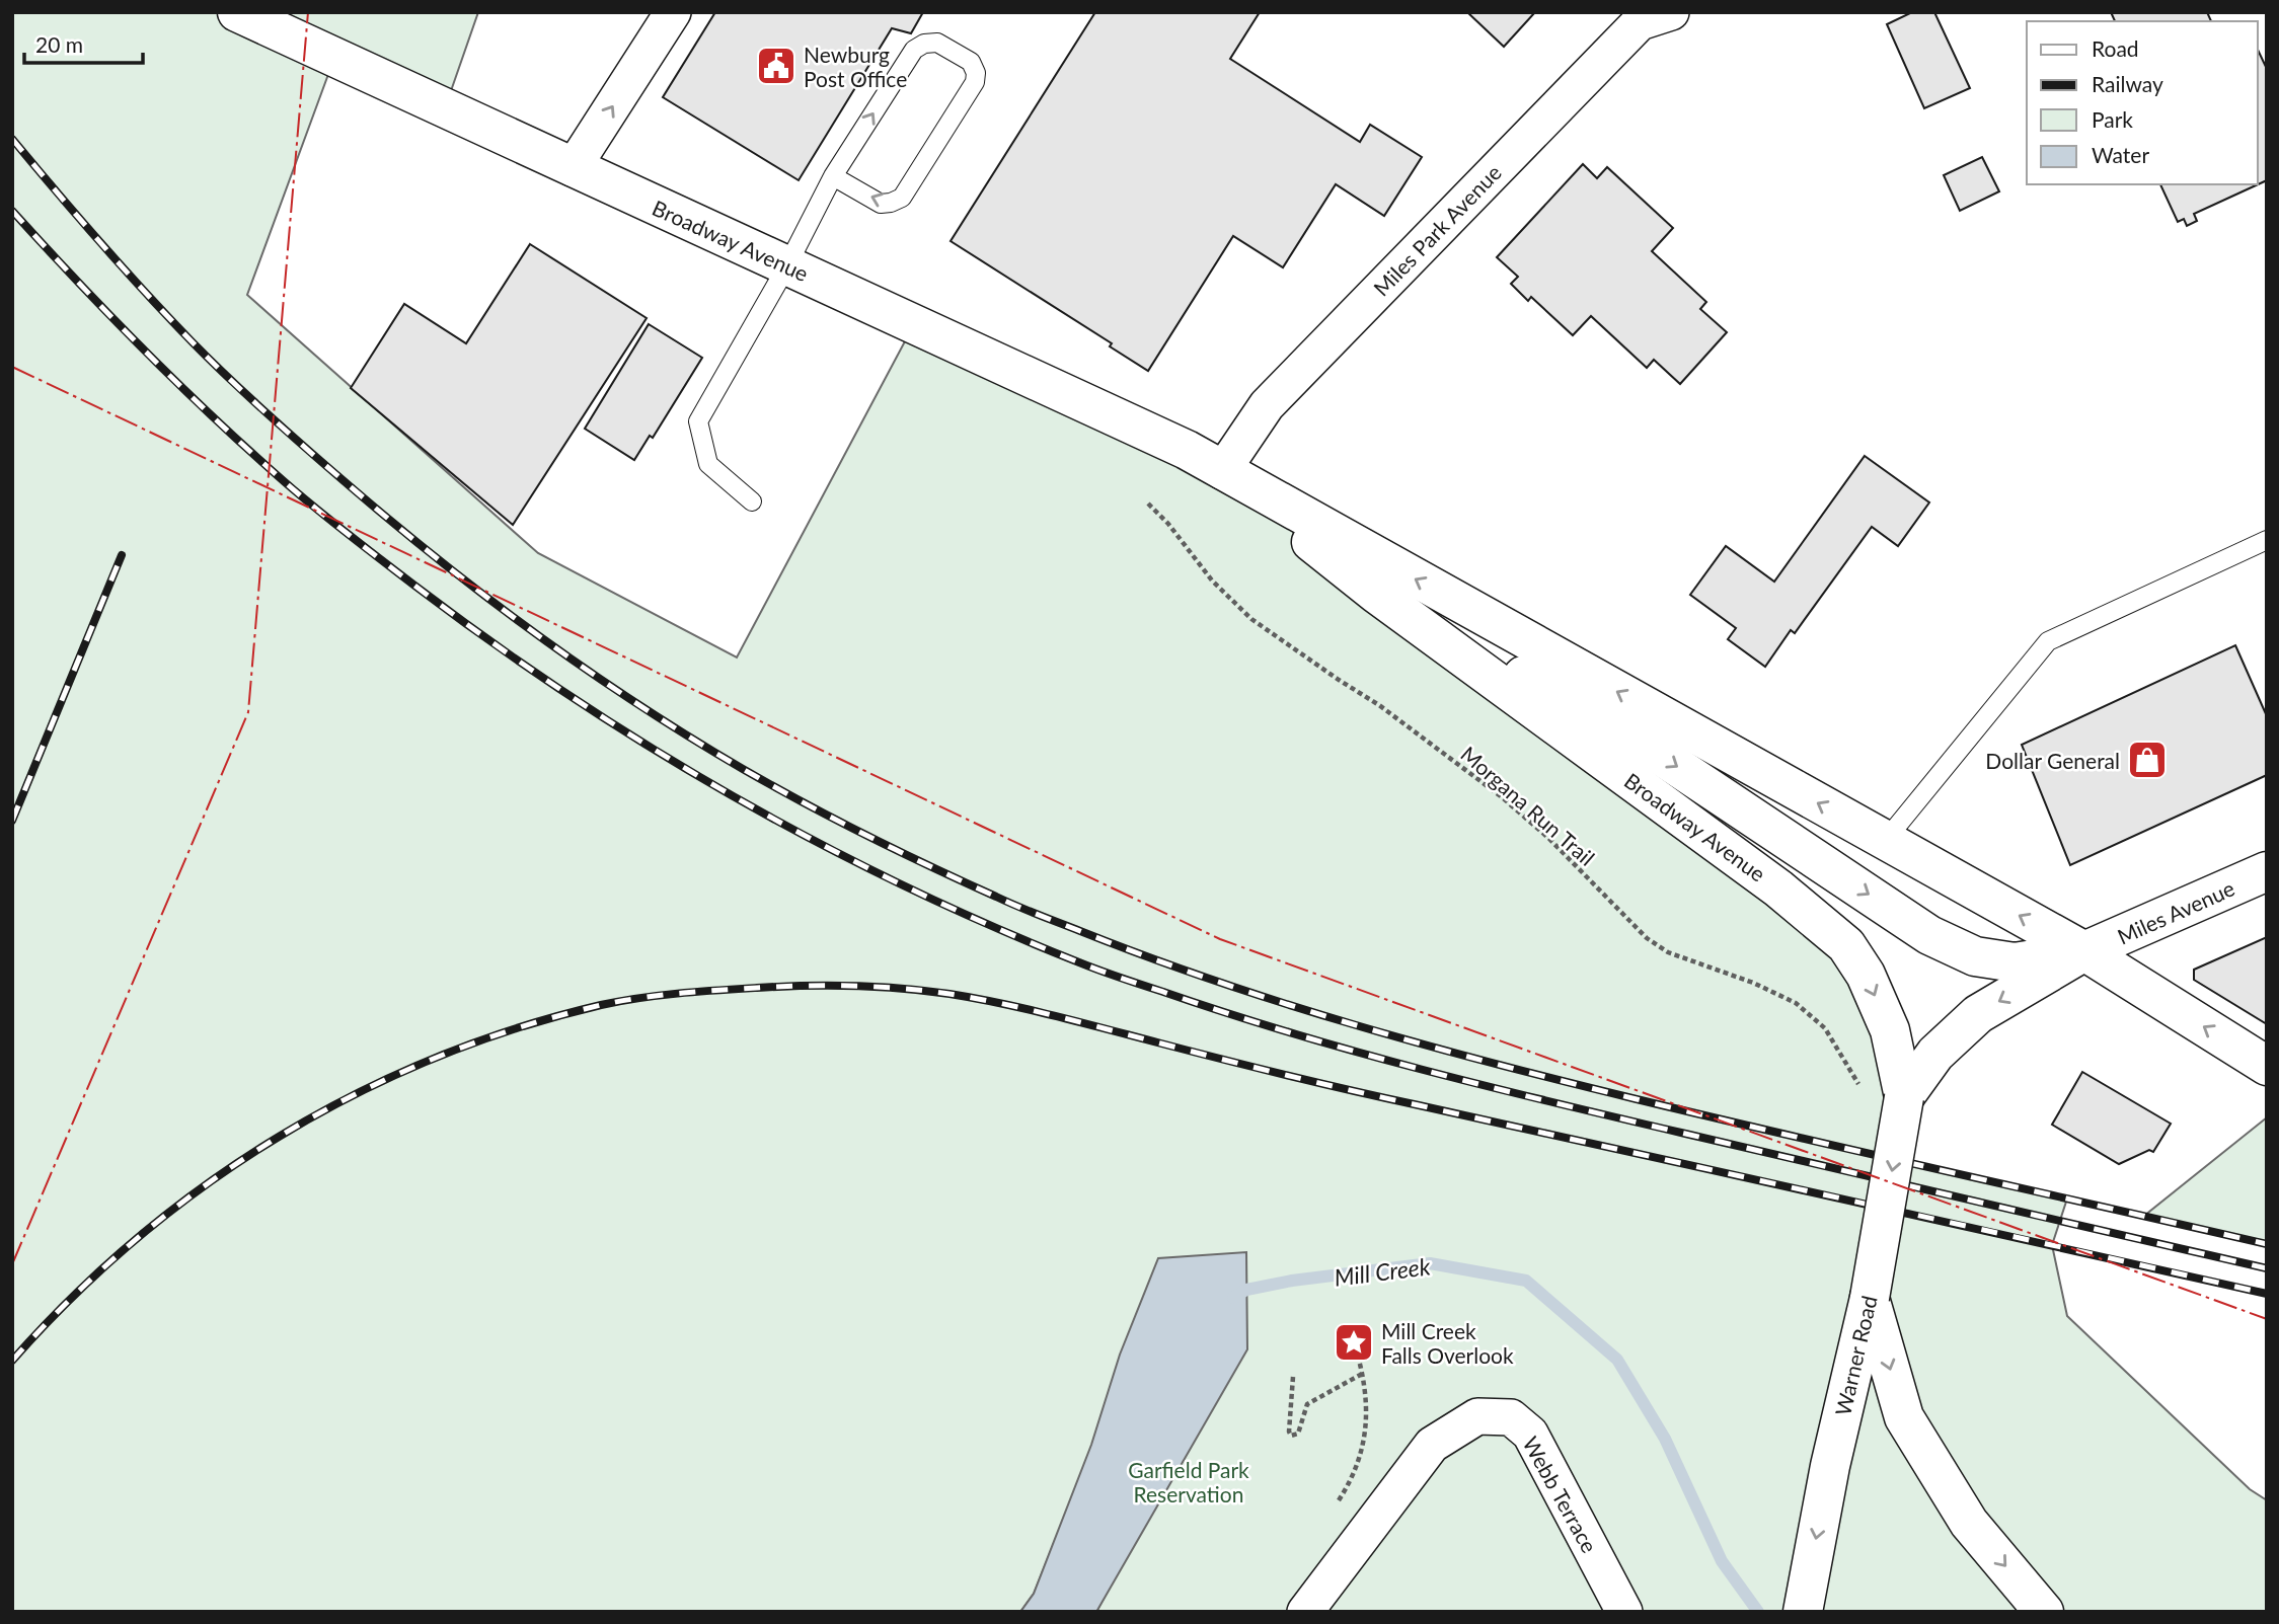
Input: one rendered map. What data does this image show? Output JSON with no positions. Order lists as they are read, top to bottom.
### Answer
{
  "streets": {
    "main road": ["Broadway Avenue", "Miles Avenue", "Warner Road"],
    "street": ["Miles Park Avenue", "Webb Terrace"],
    "path": ["Morgana Run Trail"]
  },
  "crossings": [
    ["Miles Park Avenue", "Broadway Avenue"],
    ["Broadway Avenue", "Miles Avenue"],
    ["Broadway Avenue", "Warner Road"]
  ],
  "one_way": ["Warner Road"],
  "water": ["Mill Creek"],
  "parks": ["Garfield Park Reservation"],
  "places": {
    "public building": ["Newburg Post Office"],
    "shop": ["Dollar General"],
    "place": ["Mill Creek Falls Overlook"]
  },
  "legend": [
    "Road",
    "Railway",
    "Park",
    "Water"
  ],
  "scale_bar": "20 m"
}
